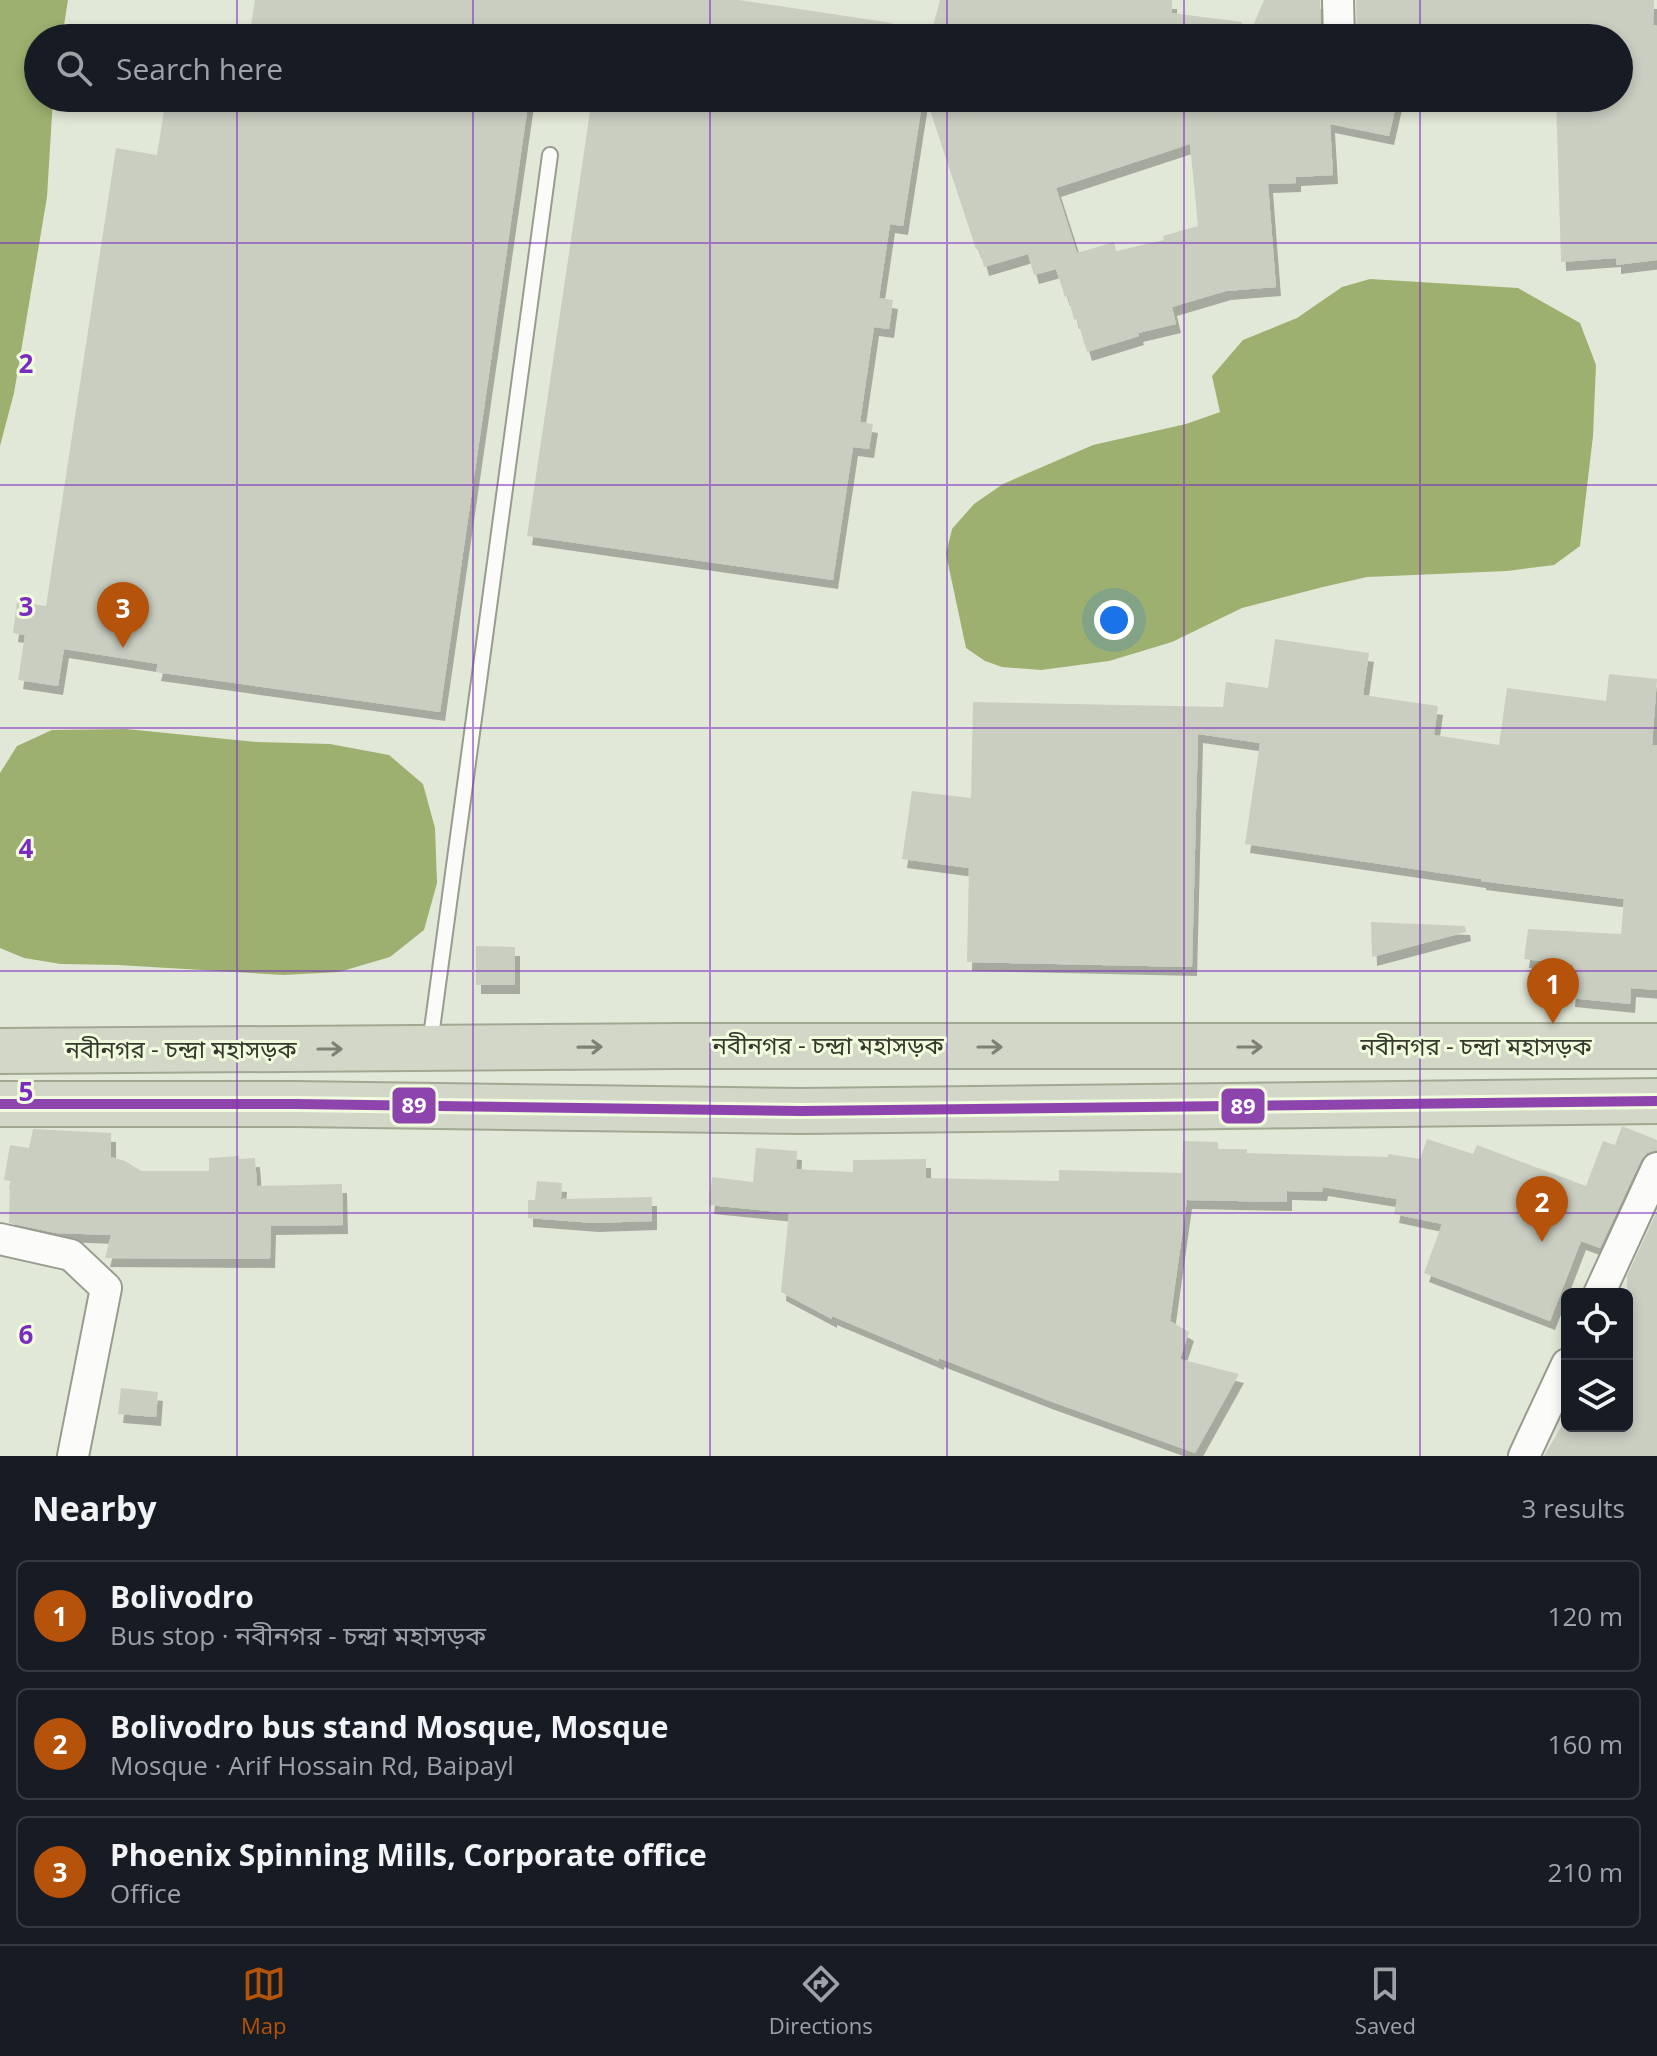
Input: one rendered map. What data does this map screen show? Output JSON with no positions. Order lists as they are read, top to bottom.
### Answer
{
  "streets": {
    "highway": ["নবীনগর - চন্দ্রা মহাসড়ক"]
  },
  "lines": ["transit line 89"],
  "page": {
    "search": "Search here",
    "pins": ["3", "1", "2"],
    "heading": ["Nearby", "3 results"],
    "list": [
      {
        "mark": "1",
        "name": "Bolivodro",
        "note": "Bus stop · নবীনগর - চন্দ্রা মহাসড়ক",
        "value": "120 m"
      },
      {
        "mark": "2",
        "name": "Bolivodro bus stand Mosque, Mosque",
        "note": "Mosque · Arif Hossain Rd, Baipayl",
        "value": "160 m"
      },
      {
        "mark": "3",
        "name": "Phoenix Spinning Mills, Corporate office",
        "note": "Office",
        "value": "210 m"
      }
    ],
    "nav": ["Map", "Directions", "Saved"]
  },
  "grid": {
    "rows": [
      "2",
      "3",
      "4",
      "5",
      "6"
    ]
  }
}
